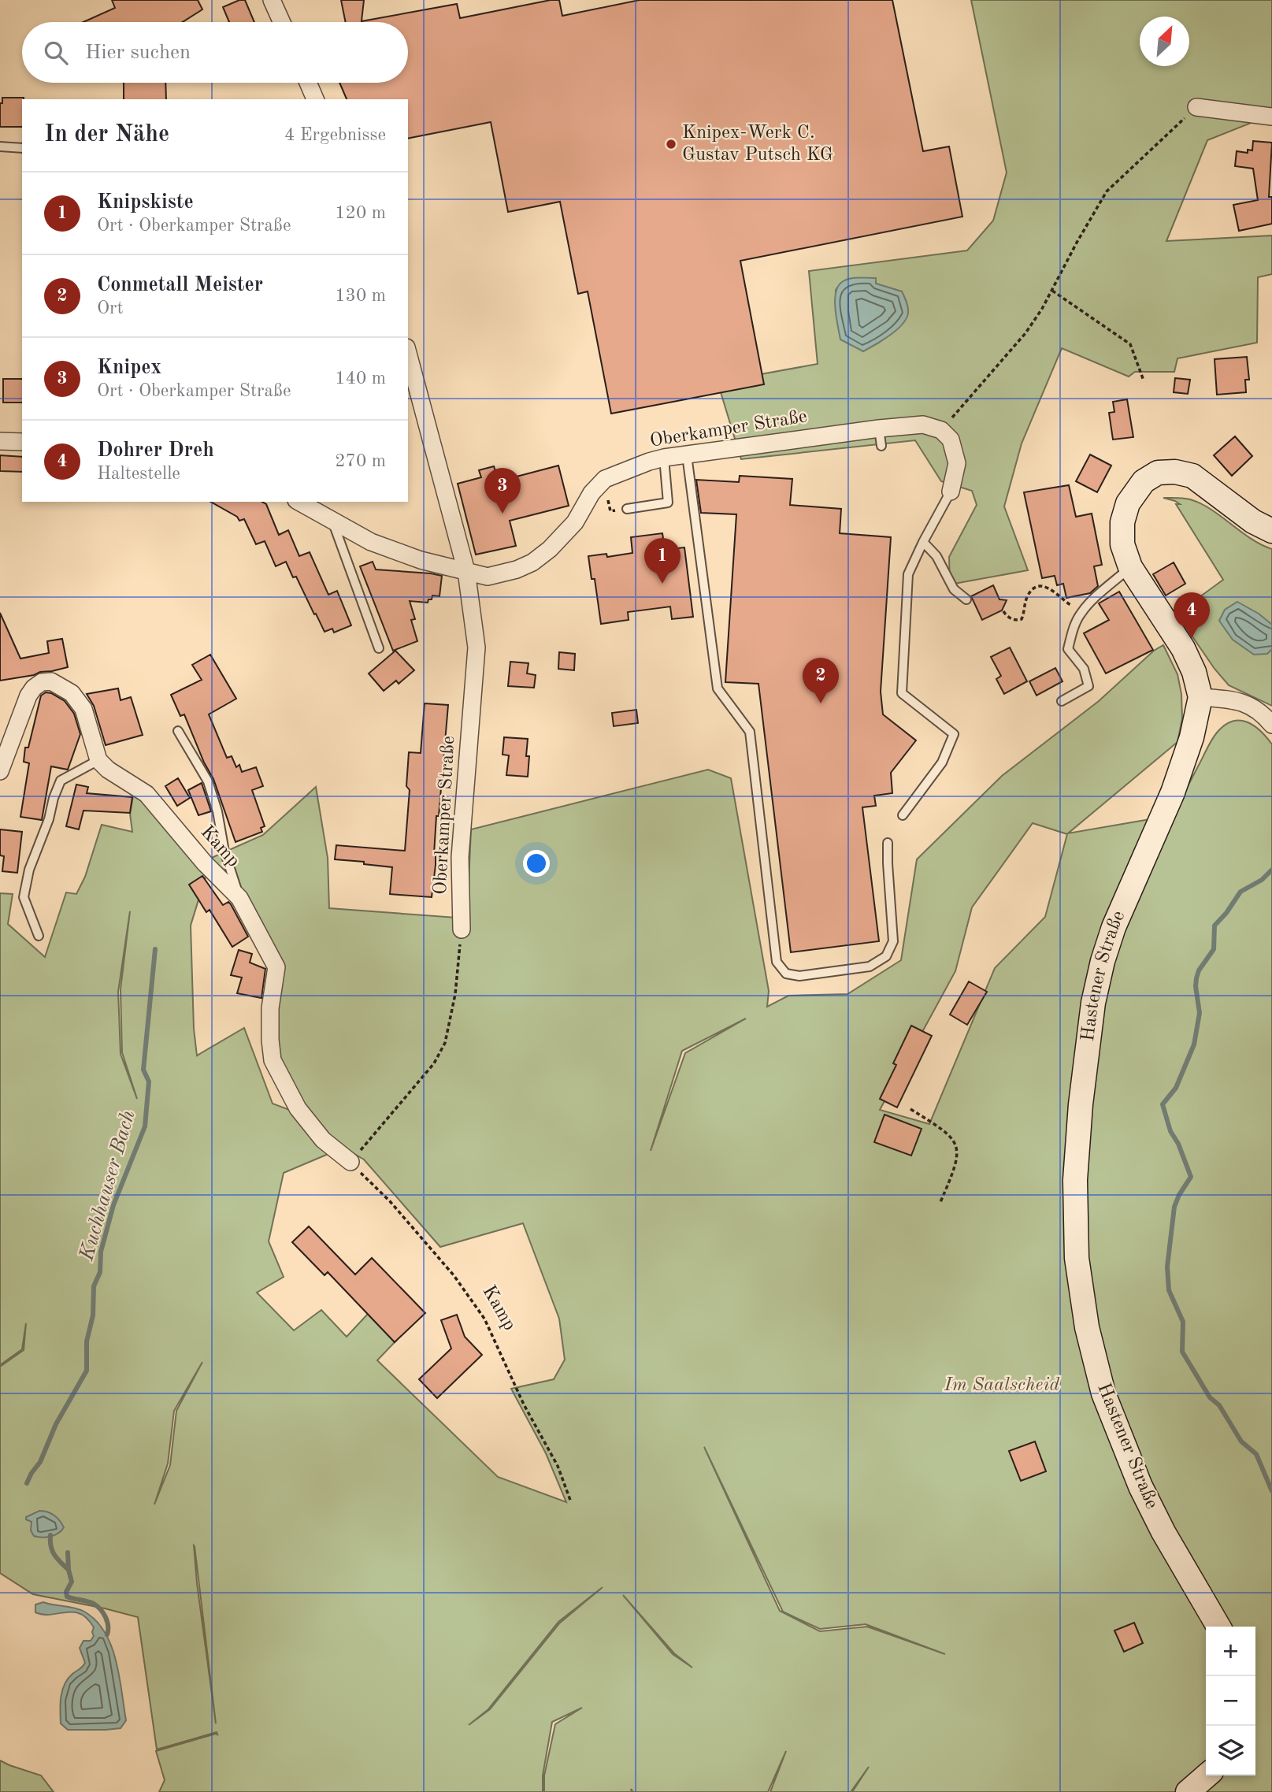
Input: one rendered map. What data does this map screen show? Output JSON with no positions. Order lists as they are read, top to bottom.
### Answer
{
  "streets": {
    "main road": ["Hastener Straße"],
    "street": ["Oberkamper Straße", "Kamp"]
  },
  "water": ["Kuchhauser Bach"],
  "parks": ["Im Saalscheid"],
  "places": ["Knipex-Werk C. Gustav Putsch KG"],
  "north": "top right",
  "page": {
    "search": "Hier suchen",
    "heading": ["In der Nähe", "4 Ergebnisse"],
    "list": [
      {
        "mark": "1",
        "name": "Knipskiste",
        "note": "Ort · Oberkamper Straße",
        "value": "120 m"
      },
      {
        "mark": "2",
        "name": "Conmetall Meister",
        "note": "Ort",
        "value": "130 m"
      },
      {
        "mark": "3",
        "name": "Knipex",
        "note": "Ort · Oberkamper Straße",
        "value": "140 m"
      },
      {
        "mark": "4",
        "name": "Dohrer Dreh",
        "note": "Haltestelle",
        "value": "270 m"
      }
    ],
    "pins": [
      "3",
      "1",
      "4",
      "2"
    ],
    "map_buttons": ["+", "−"]
  }
}
